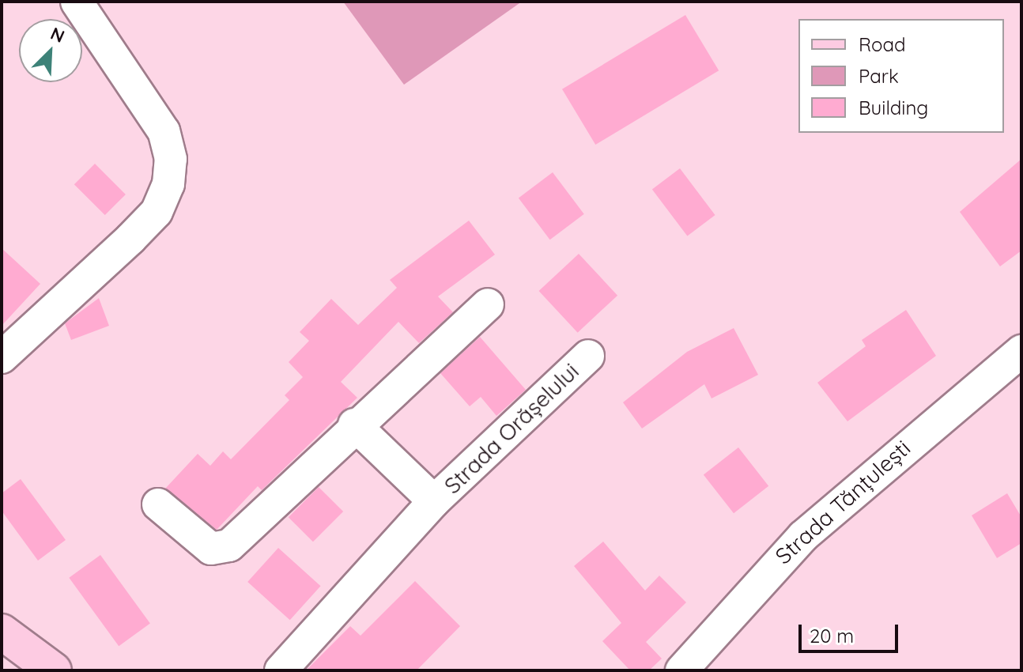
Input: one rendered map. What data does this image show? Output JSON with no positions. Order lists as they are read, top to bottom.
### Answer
{
  "streets": {
    "street": ["Strada Orășelului", "Strada Tănțulești"]
  },
  "legend": ["Road", "Park", "Building"],
  "scale_bar": "20 m",
  "north": "top right"
}
